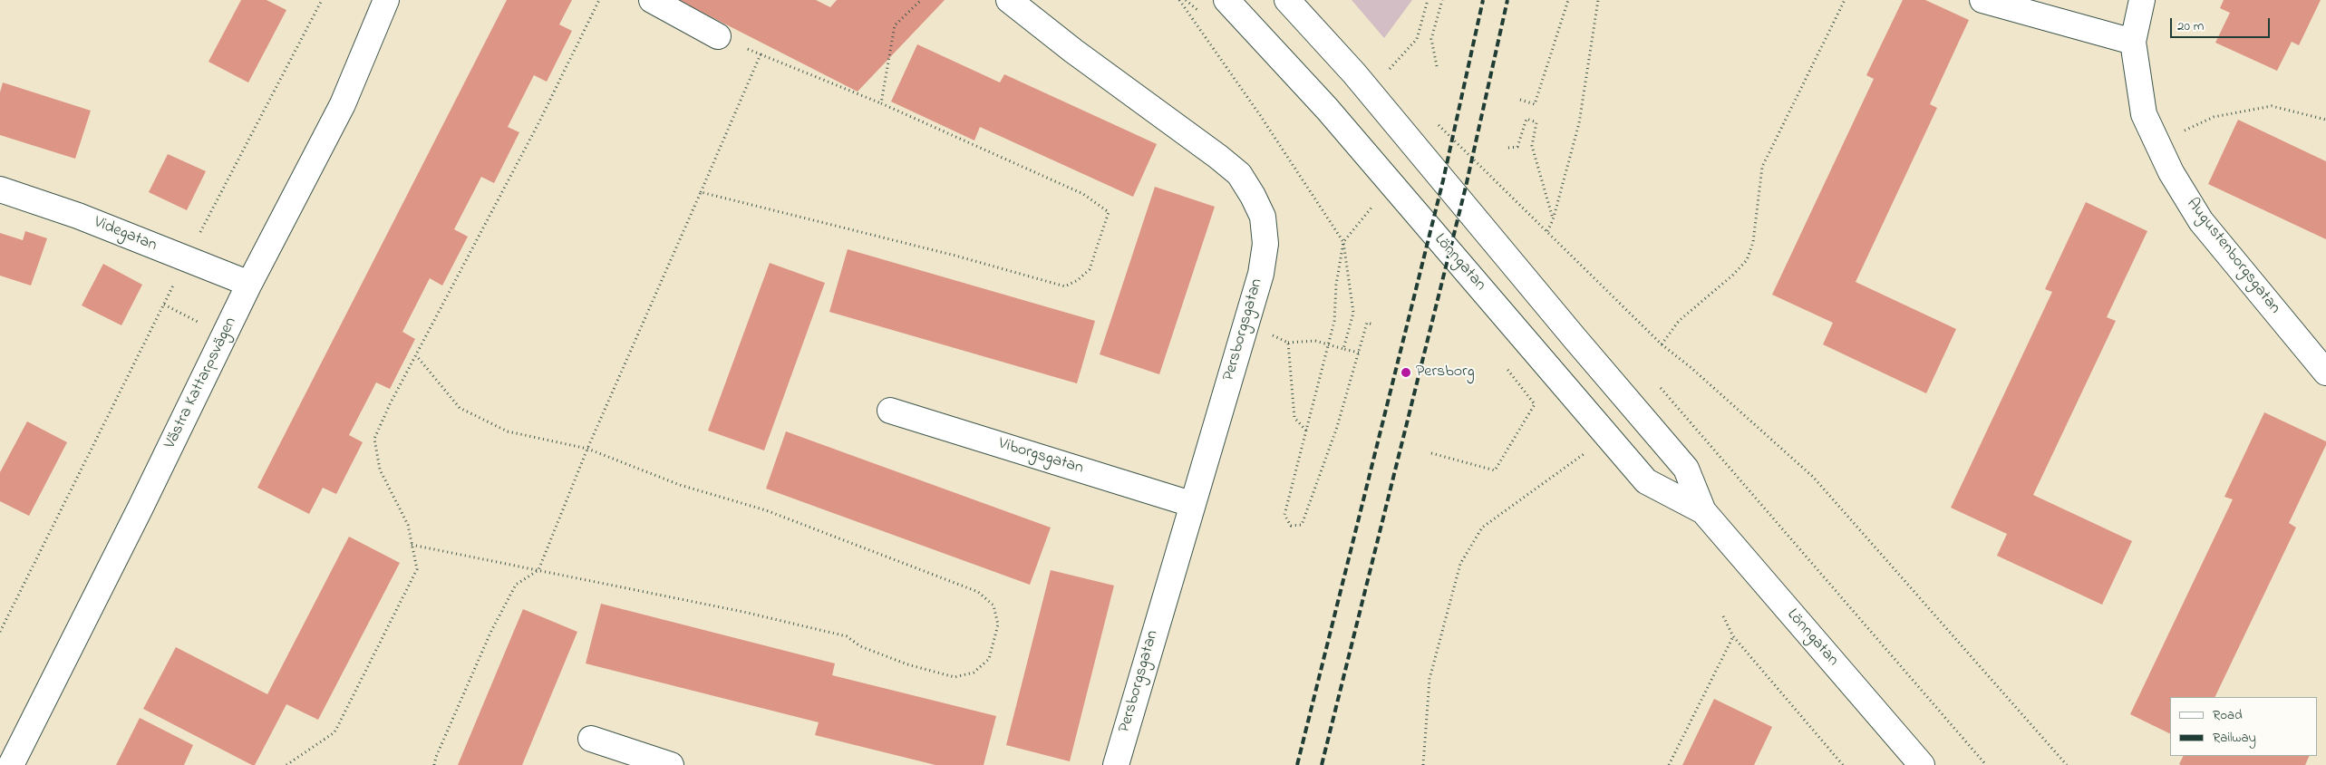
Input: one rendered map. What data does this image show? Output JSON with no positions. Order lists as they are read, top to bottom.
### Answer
{
  "streets": {
    "street": [
      "Videgatan",
      "Augustenborgsgatan",
      "Lönngatan",
      "Persborgsgatan",
      "Västra Kattarpsvägen",
      "Viborgsgatan"
    ]
  },
  "crossings": [
    ["Videgatan", "Västra Kattarpsvägen"],
    ["Persborgsgatan", "Viborgsgatan"]
  ],
  "places": ["Persborg"],
  "legend": ["Road", "Railway"],
  "scale_bar": "20 m"
}
